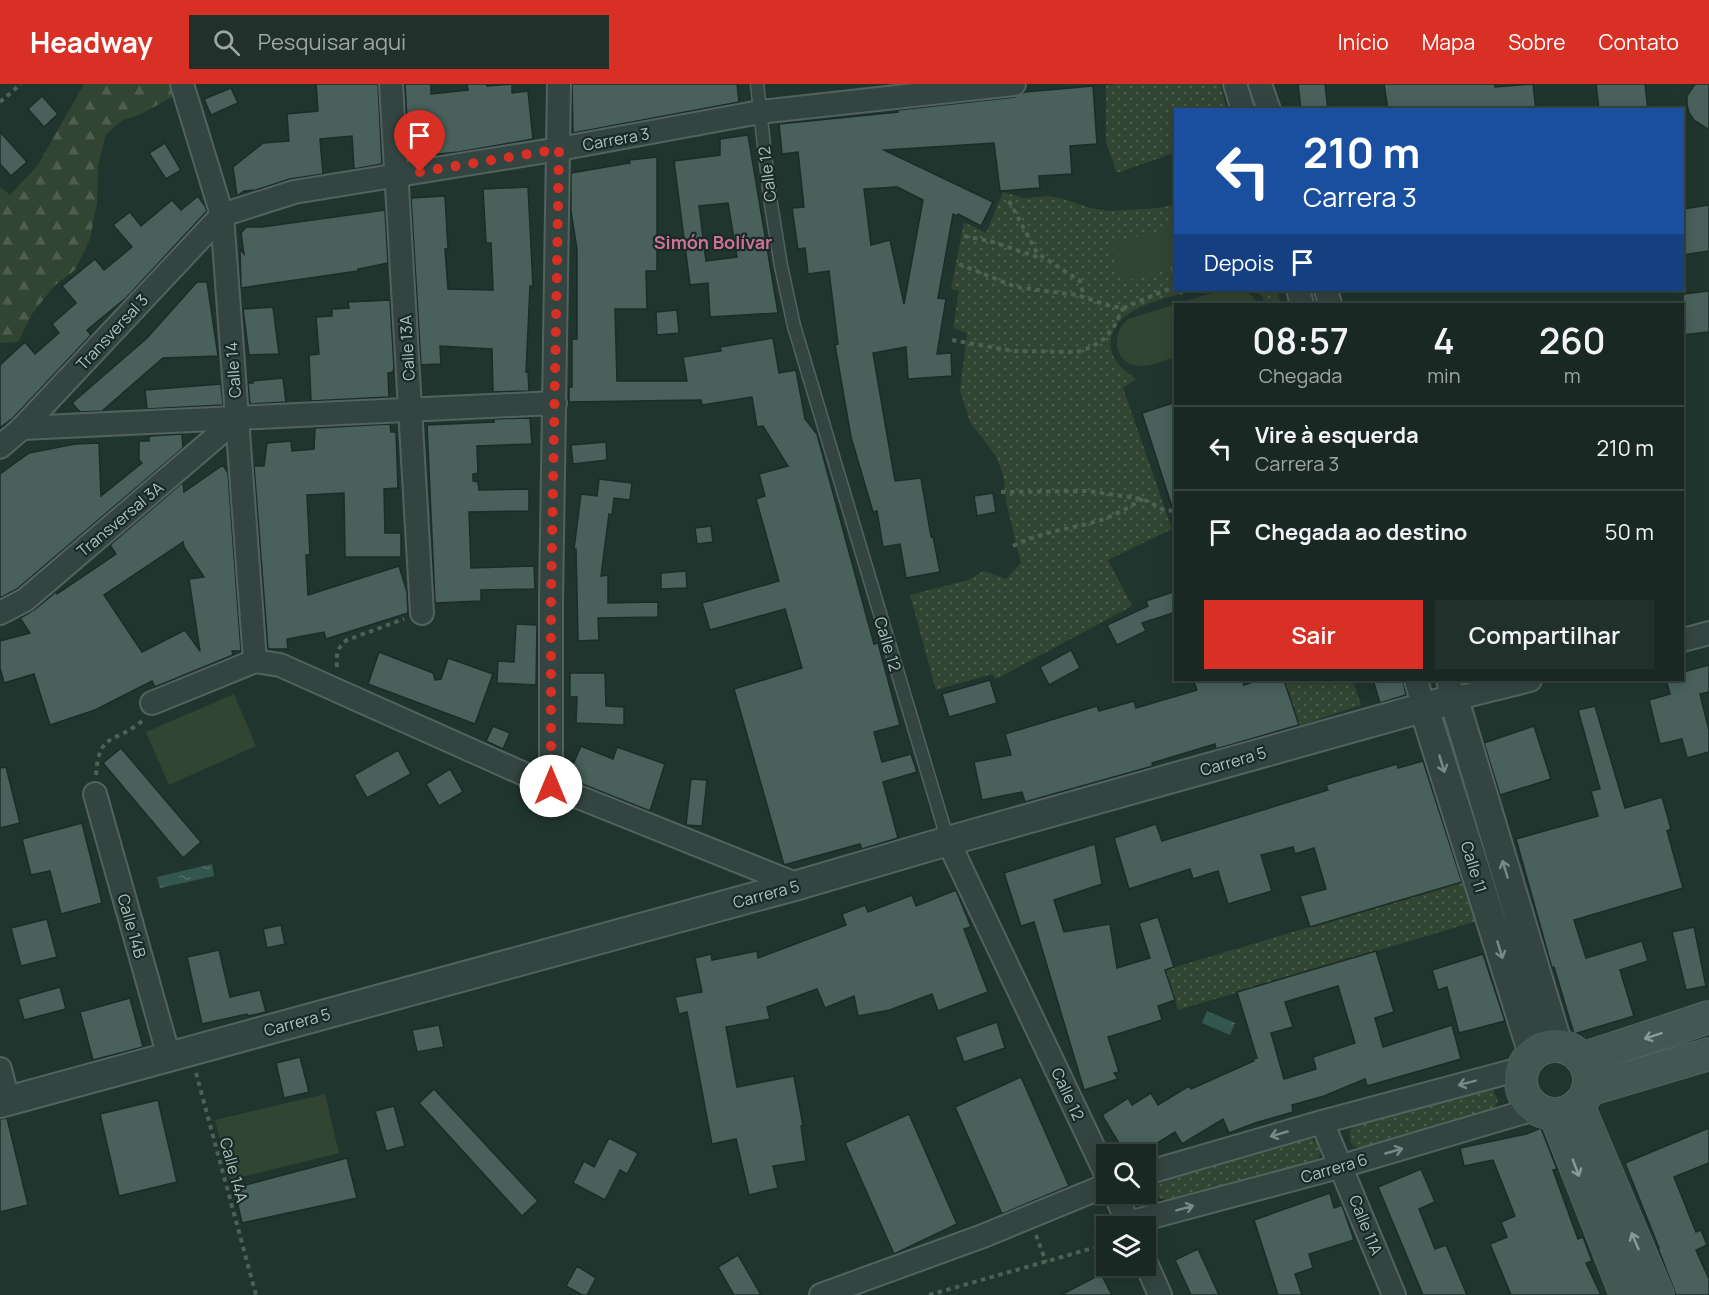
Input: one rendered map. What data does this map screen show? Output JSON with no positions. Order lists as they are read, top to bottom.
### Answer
{
  "streets": {
    "main road": ["Carrera 6"],
    "street": [
      "Carrera 3",
      "Calle 12",
      "Transversal 3",
      "Calle 13A",
      "Calle 14",
      "Transversal 3A",
      "Carrera 5",
      "Calle 11",
      "Calle 14B",
      "Calle 11A"
    ],
    "path": ["Calle 14A"]
  },
  "crossings": [
    ["Carrera 3", "Calle 12"],
    ["Carrera 3", "Transversal 3"],
    ["Carrera 3", "Calle 13A"],
    ["Carrera 3", "Calle 14"],
    ["Calle 12", "Carrera 5"],
    ["Transversal 3", "Calle 14"],
    ["Calle 14", "Transversal 3A"],
    ["Carrera 5", "Calle 11"],
    ["Carrera 5", "Calle 14B"],
    ["Carrera 5", "Calle 14A"],
    ["Calle 14B", "Calle 14A"],
    ["Carrera 6", "Calle 11A"]
  ],
  "one_way": ["Carrera 6"],
  "districts": ["Simón Bolívar"],
  "page": {
    "header": "Headway",
    "search": "Pesquisar aqui",
    "nav": [
      "Início",
      "Mapa",
      "Sobre",
      "Contato"
    ],
    "turn": ["210 m", "Carrera 3"],
    "then": "Depois",
    "eta": [
      "08:57",
      "Chegada",
      "4",
      "min",
      "260",
      "m"
    ],
    "list": [
      {
        "name": "Vire à esquerda",
        "note": "Carrera 3",
        "value": "210 m"
      },
      {
        "name": "Chegada ao destino",
        "value": "50 m"
      }
    ],
    "buttons": ["Sair", "Compartilhar"]
  }
}
